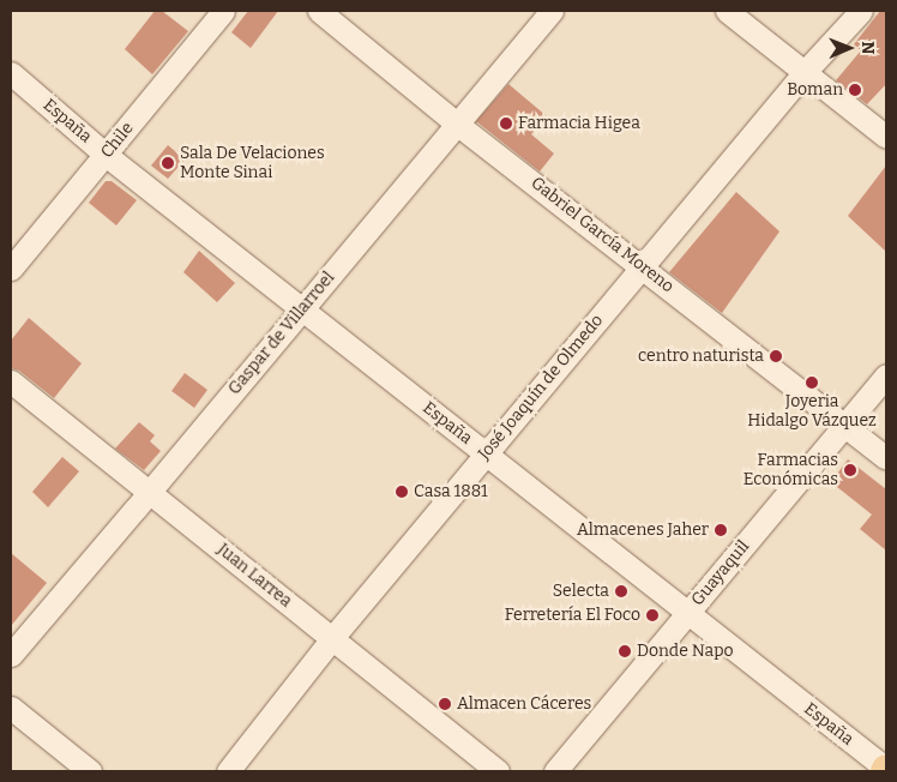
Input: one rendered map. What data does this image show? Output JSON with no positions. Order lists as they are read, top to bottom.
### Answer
{
  "streets": {
    "street": [
      "España",
      "Chile",
      "Gabriel García Moreno",
      "Gaspar de Villarroel",
      "José Joaquín de Olmedo",
      "Guayaquil",
      "Juan Larrea"
    ]
  },
  "crossings": [
    ["España", "Chile"],
    ["España", "Gaspar de Villarroel"],
    ["España", "José Joaquín de Olmedo"],
    ["España", "Guayaquil"],
    ["Gabriel García Moreno", "Gaspar de Villarroel"],
    ["Gabriel García Moreno", "José Joaquín de Olmedo"],
    ["Gabriel García Moreno", "Guayaquil"],
    ["Gaspar de Villarroel", "Juan Larrea"],
    ["José Joaquín de Olmedo", "Juan Larrea"]
  ],
  "places": [
    "Boman",
    "Farmacia Higea",
    "Sala De Velaciones Monte Sinai",
    "centro naturista",
    "Joyeria Hidalgo Vázquez",
    "Farmacias Económicas",
    "Casa 1881",
    "Almacenes Jaher",
    "Selecta",
    "Ferretería El Foco",
    "Donde Napo",
    "Almacen Cáceres"
  ],
  "north": "right"
}
